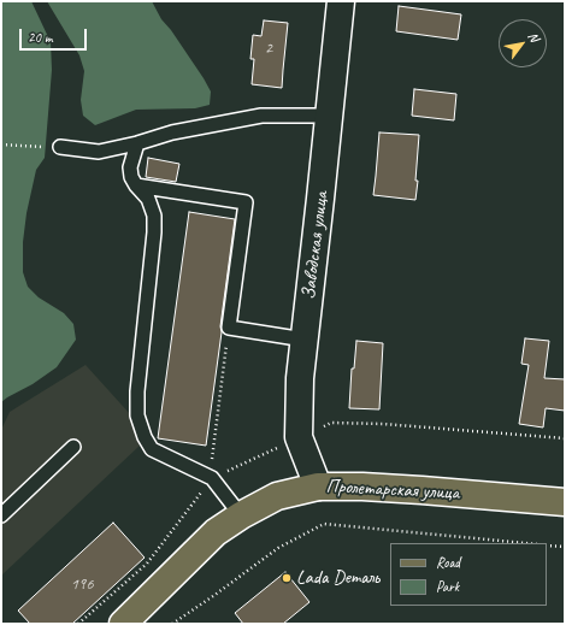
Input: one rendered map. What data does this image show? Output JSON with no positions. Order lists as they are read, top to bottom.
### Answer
{
  "streets": {
    "main road": ["Пролетарская улица"],
    "street": ["Заводская улица"]
  },
  "crossings": [
    ["Заводская улица", "Пролетарская улица"]
  ],
  "places": ["Lada Dеталь"],
  "house_numbers": ["2", "196"],
  "legend": ["Road", "Park"],
  "scale_bar": "20 m",
  "north": "top right"
}
